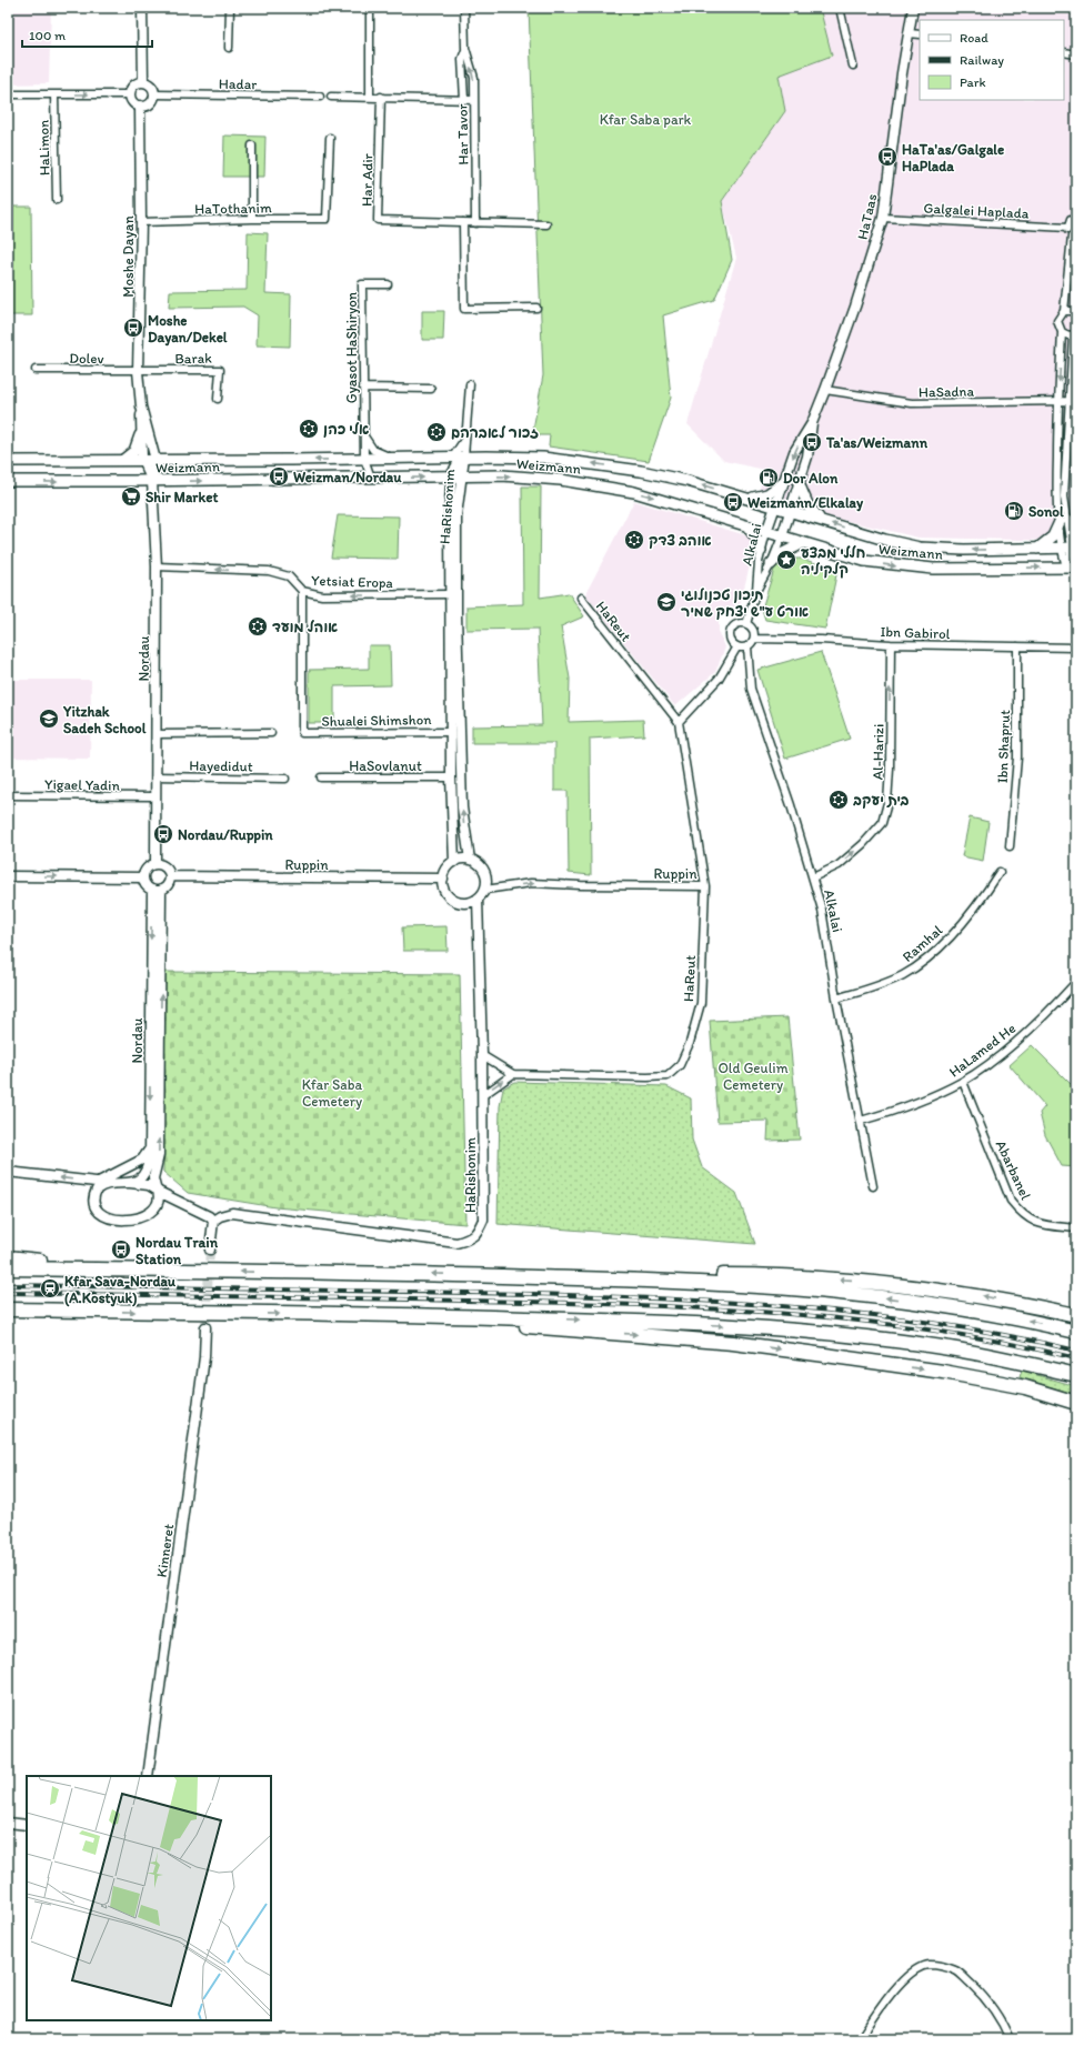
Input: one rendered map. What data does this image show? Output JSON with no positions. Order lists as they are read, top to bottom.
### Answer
{
  "streets": {
    "main road": ["Weizmann"],
    "street": [
      "Hadar",
      "Har Tavor",
      "HaLimon",
      "Har Adir",
      "HaTothanim",
      "Galgalei Haplada",
      "HaTaas",
      "Moshe Dayan",
      "Gyasot HaShiryon",
      "Dolev",
      "Barak",
      "HaSadna",
      "HaRishonim",
      "Alkalai",
      "Yetsiat Eropa",
      "HaReut",
      "Ibn Gabirol",
      "Nordau",
      "Shualei Shimshon",
      "Ibn Shaprut",
      "Al-Harizi",
      "Hayedidut",
      "HaSovlanut",
      "Yigael Yadin",
      "Ruppin",
      "Ramhal",
      "HaLamed He",
      "Abarbanel",
      "Kinneret"
    ]
  },
  "crossings": [
    ["Hadar", "Moshe Dayan"],
    ["Har Tavor", "Har Adir"],
    ["HaTothanim", "Moshe Dayan"],
    ["Galgalei Haplada", "HaTaas"],
    ["HaTaas", "HaSadna"],
    ["HaTaas", "Weizmann"],
    ["HaTaas", "Alkalai"],
    ["Moshe Dayan", "Dolev"],
    ["Moshe Dayan", "Barak"],
    ["Moshe Dayan", "Weizmann"],
    ["Moshe Dayan", "Nordau"],
    ["Gyasot HaShiryon", "Weizmann"],
    ["Dolev", "Barak"],
    ["Weizmann", "HaRishonim"],
    ["Weizmann", "Alkalai"],
    ["Weizmann", "Nordau"],
    ["HaRishonim", "Yetsiat Eropa"],
    ["HaRishonim", "Shualei Shimshon"],
    ["HaRishonim", "HaSovlanut"],
    ["HaRishonim", "Ruppin"],
    ["Alkalai", "Ibn Gabirol"],
    ["Alkalai", "Al-Harizi"],
    ["Alkalai", "Ramhal"],
    ["Alkalai", "HaLamed He"],
    ["Yetsiat Eropa", "Nordau"],
    ["Yetsiat Eropa", "Shualei Shimshon"],
    ["HaReut", "Ruppin"],
    ["Ibn Gabirol", "Ibn Shaprut"],
    ["Ibn Gabirol", "Al-Harizi"],
    ["Nordau", "Hayedidut"],
    ["Nordau", "Yigael Yadin"],
    ["Nordau", "Ruppin"],
    ["HaLamed He", "Abarbanel"]
  ],
  "one_way": ["Yetsiat Eropa", "Al-Harizi", "Ruppin"],
  "parks": ["Kfar Saba park", "Old Geulim Cemetery", "Kfar Saba Cemetery"],
  "places": {
    "bus stop": [
      "HaTa'as/Galgale HaPlada",
      "Moshe Dayan/Dekel",
      "Ta'as/Weizmann",
      "Weizman/Nordau",
      "Weizmann/Elkalay",
      "Nordau/Ruppin",
      "Nordau Train Station"
    ],
    "synagogue": [
      "אלי כהן",
      "זכור לאברהם",
      "אוהב צדק",
      "אוהל מועד",
      "בית יעקב"
    ],
    "fuel station": ["Dor Alon", "Sonol"],
    "supermarket": ["Shir Market"],
    "place": ["חללי מבצע קלקיליה"],
    "school or university": ["תיכון טכנולוגי אורט ע\"ש יצחק שמיר", "Yitzhak Sadeh School"],
    "station": ["Kfar Sava-Nordau (A.Kostyuk)"]
  },
  "legend": ["Road", "Railway", "Park"],
  "scale_bar": "100 m"
}
